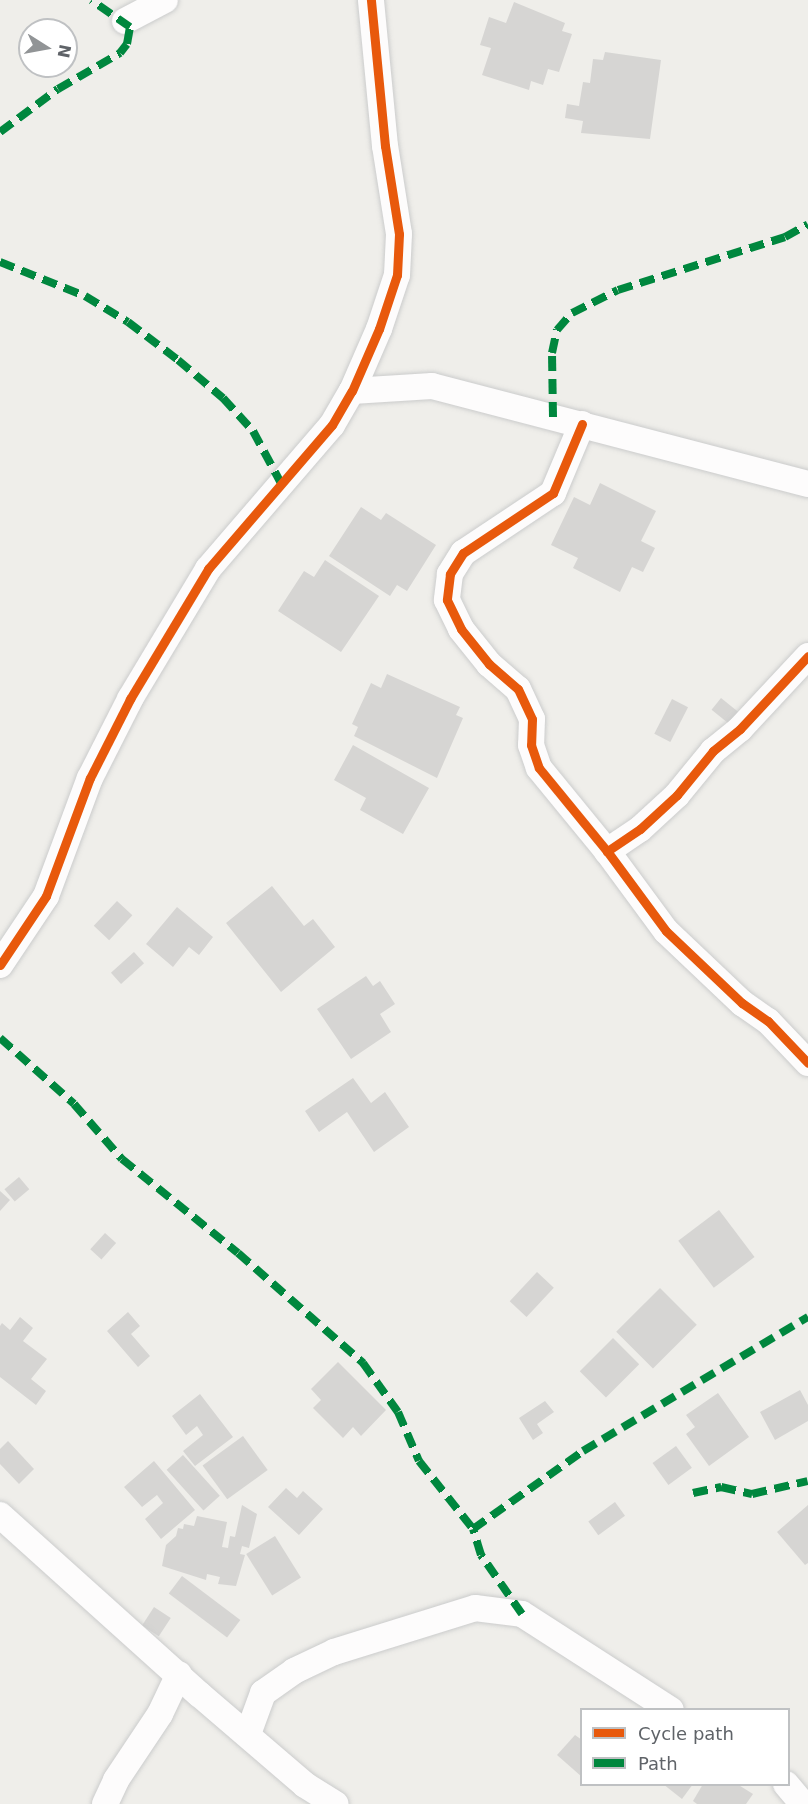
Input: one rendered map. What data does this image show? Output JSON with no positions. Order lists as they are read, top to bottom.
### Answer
{
  "legend": ["Cycle path", "Path"],
  "north": "right"
}
